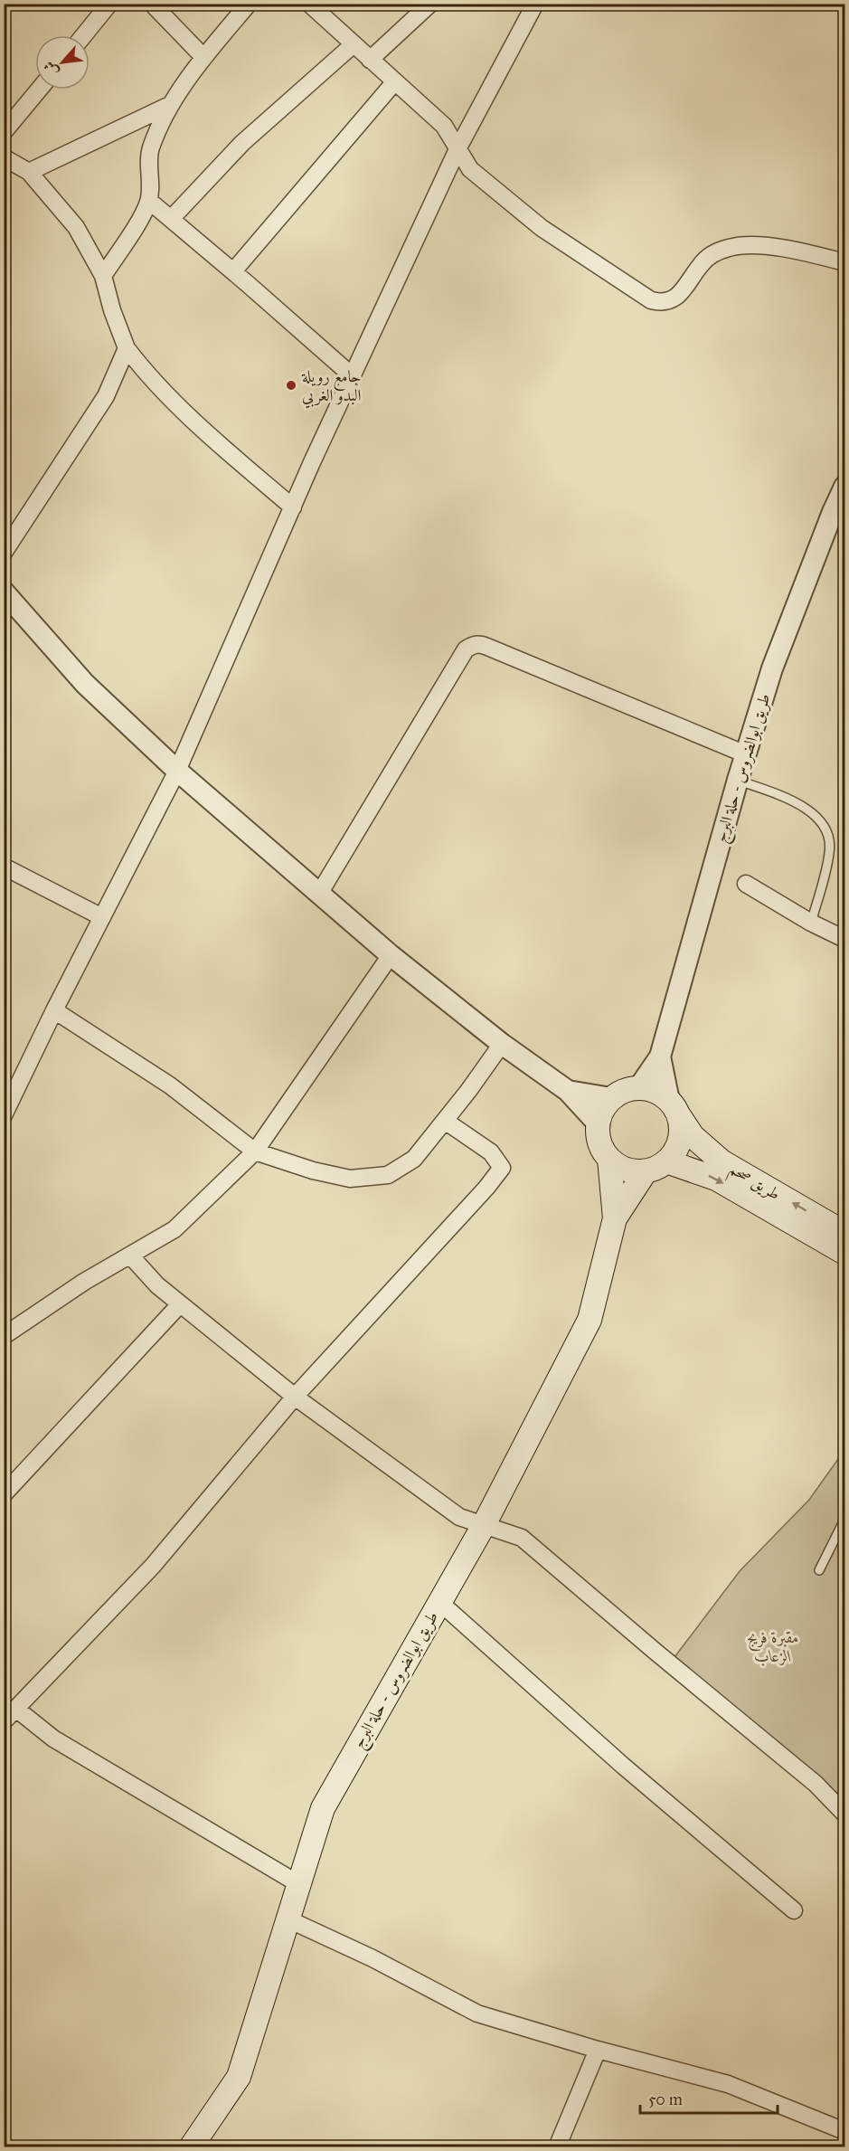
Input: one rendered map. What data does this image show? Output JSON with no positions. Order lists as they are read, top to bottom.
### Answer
{
  "streets": {
    "main road": ["طريق ابوالضروس - حلة البرج", "طريق صحم"]
  },
  "crossings": [
    ["طريق ابوالضروس - حلة البرج", "طريق صحم"]
  ],
  "parks": ["مقبرة فريج الزعاب"],
  "places": ["جامع رويلة البدو الغربي"],
  "scale_bar": "50 m",
  "north": "bottom left"
}
